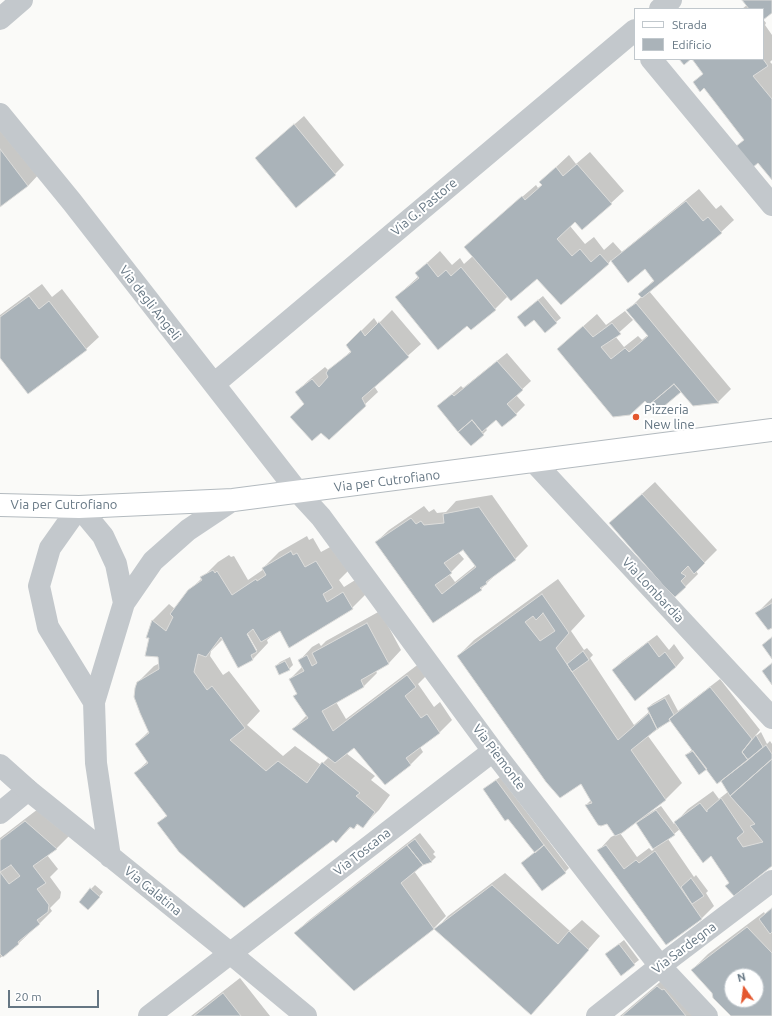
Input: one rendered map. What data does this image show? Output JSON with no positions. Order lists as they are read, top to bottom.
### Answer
{
  "streets": {
    "main road": ["Via per Cutrofiano"],
    "street": [
      "Via G. Pastore",
      "Via degli Angeli",
      "Via Lombardia",
      "Via Piemonte",
      "Via Toscana",
      "Via Galatina",
      "Via Sardegna"
    ]
  },
  "crossings": [
    ["Via G. Pastore", "Via degli Angeli"],
    ["Via degli Angeli", "Via per Cutrofiano"],
    ["Via degli Angeli", "Via Piemonte"],
    ["Via per Cutrofiano", "Via Lombardia"],
    ["Via per Cutrofiano", "Via Piemonte"],
    ["Via Piemonte", "Via Toscana"],
    ["Via Piemonte", "Via Sardegna"],
    ["Via Toscana", "Via Galatina"]
  ],
  "places": ["Pizzeria New line"],
  "legend": ["Strada", "Edificio"],
  "scale_bar": "20 m",
  "north": "top"
}
